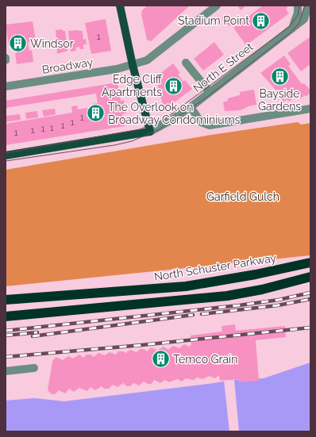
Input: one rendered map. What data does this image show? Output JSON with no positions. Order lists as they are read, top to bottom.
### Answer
{
  "streets": {
    "highway": ["North Schuster Parkway"],
    "street": ["Broadway", "North E Street"]
  },
  "parks": ["Garfield Gulch"],
  "places": {
    "building": [
      "Stadium Point",
      "Windsor",
      "Bayside Gardens",
      "Edge Cliff Apartments",
      "The Overlook on Broadway Condominiums",
      "Temco Grain"
    ]
  },
  "house_numbers": [
    "1",
    "1",
    "1",
    "1",
    "1",
    "1",
    "1",
    "1"
  ]
}
